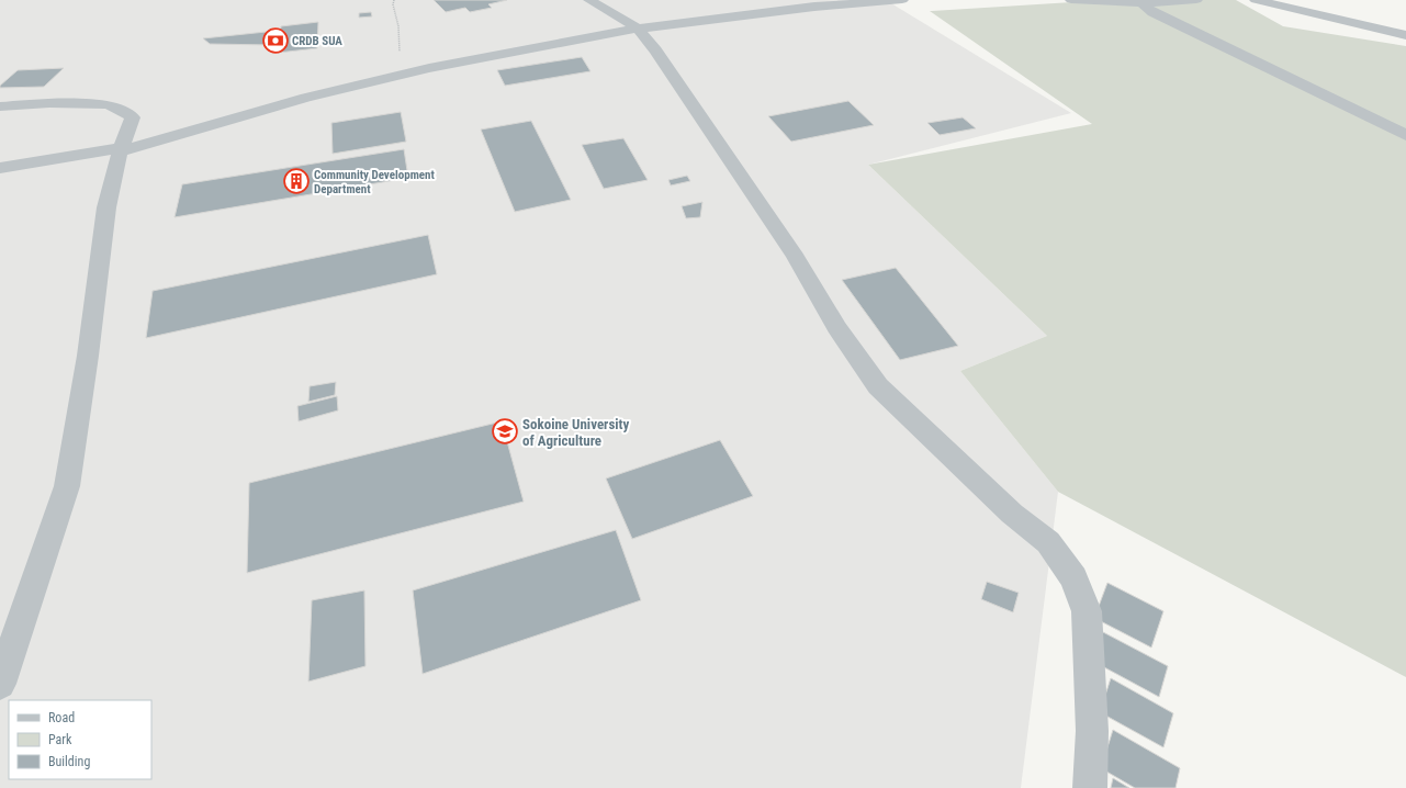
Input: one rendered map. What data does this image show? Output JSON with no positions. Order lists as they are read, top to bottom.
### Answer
{
  "places": {
    "bank": ["CRDB SUA"],
    "building": ["Community Development Department"],
    "school or university": ["Sokoine University of Agriculture"]
  },
  "legend": ["Road", "Park", "Building"]
}
